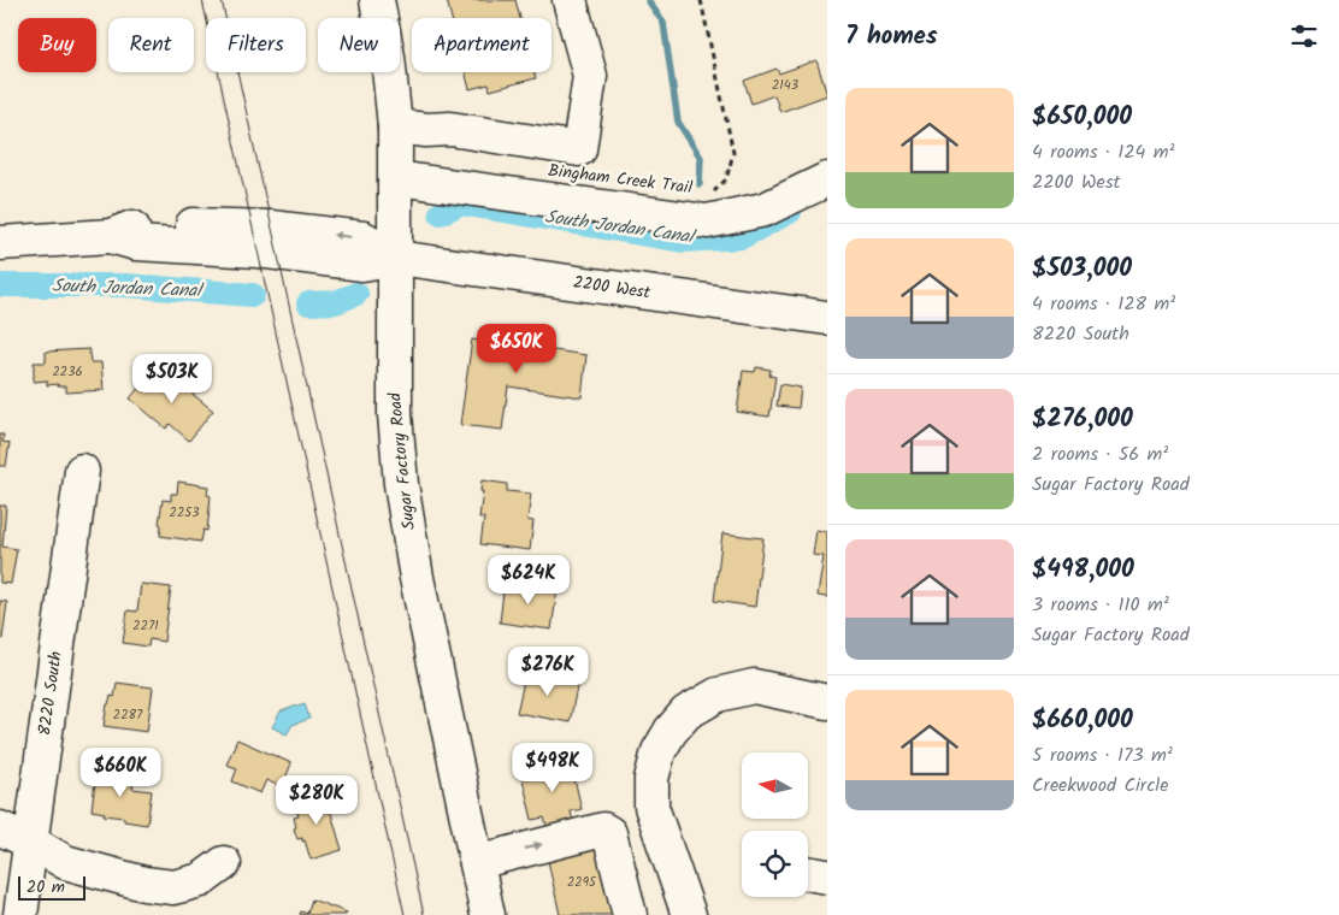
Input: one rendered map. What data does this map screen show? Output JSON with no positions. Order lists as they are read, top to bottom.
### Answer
{
  "streets": {
    "street": ["2200 West", "Sugar Factory Road", "8220 South"],
    "path": ["Bingham Creek Trail"]
  },
  "crossings": [
    ["2200 West", "Sugar Factory Road"]
  ],
  "water": ["South Jordan Canal"],
  "house_numbers": [
    "2143",
    "2236",
    "2253",
    "2271",
    "2287",
    "2295"
  ],
  "scale_bar": "20 m",
  "north": "left",
  "page": {
    "heading": "7 homes",
    "chip": [
      "Buy",
      "Rent",
      "Filters",
      "New",
      "Apartment"
    ],
    "list": [
      {
        "name": "$650,000",
        "note": "4 rooms · 124 m² · 2200 West"
      },
      {
        "name": "$503,000",
        "note": "4 rooms · 128 m² · 8220 South"
      },
      {
        "name": "$276,000",
        "note": "2 rooms · 56 m² · Sugar Factory Road"
      },
      {
        "name": "$498,000",
        "note": "3 rooms · 110 m² · Sugar Factory Road"
      },
      {
        "name": "$660,000",
        "note": "5 rooms · 173 m² · Creekwood Circle"
      }
    ],
    "price": [
      "$650K",
      "$503K",
      "$624K",
      "$276K",
      "$498K",
      "$660K",
      "$280K"
    ],
    "scale": "20 m"
  }
}
